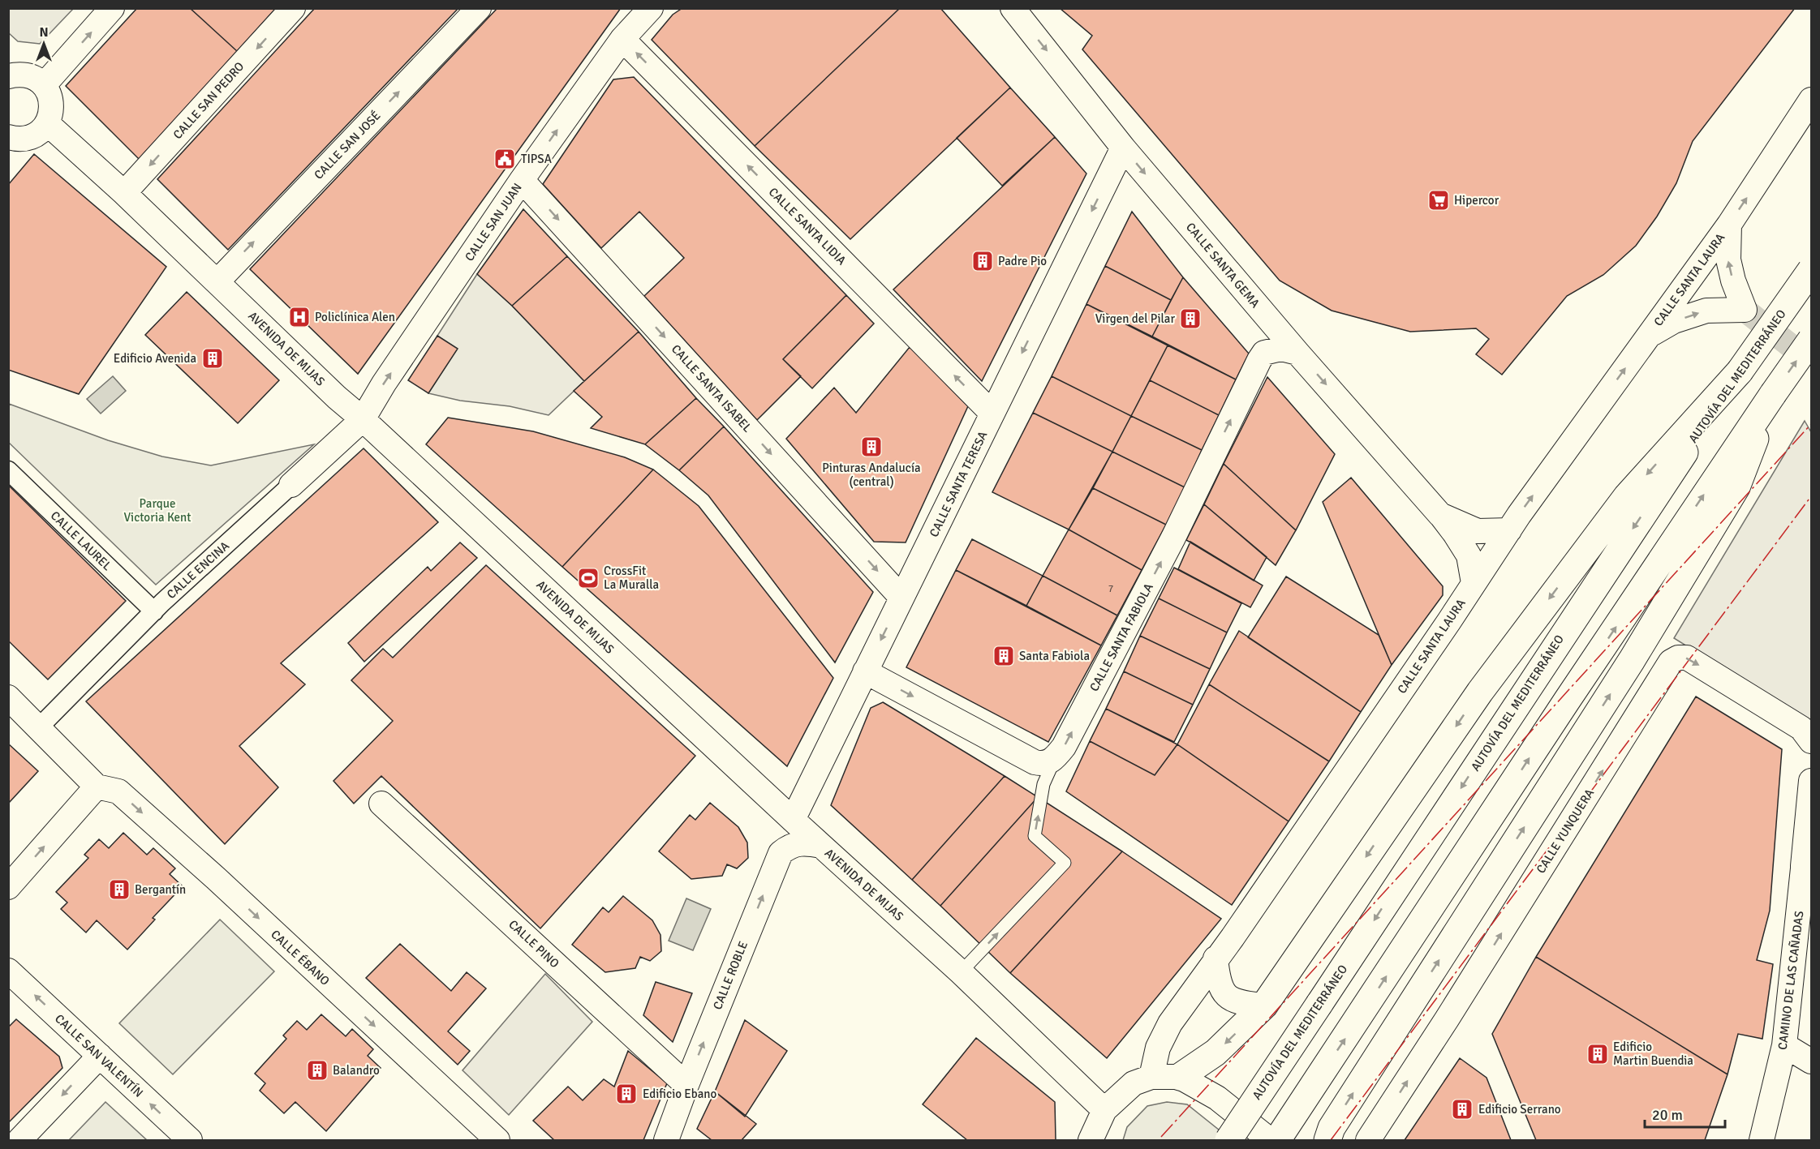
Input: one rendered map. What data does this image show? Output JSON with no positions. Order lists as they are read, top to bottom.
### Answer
{
  "streets": {
    "highway": ["AUTOVÍA DEL MEDITERRÁNEO"],
    "street": [
      "CALLE SAN PEDRO",
      "CALLE SAN JOSÉ",
      "CALLE SAN JUAN",
      "CALLE SANTA LIDIA",
      "CALLE SANTA GEMA",
      "CALLE SANTA LAURA",
      "AVENIDA DE MIJAS",
      "CALLE SANTA ISABEL",
      "CALLE SANTA TERESA",
      "CALLE LAUREL",
      "CALLE ENCINA",
      "CALLE SANTA FABIOLA",
      "CALLE YUNQUERA",
      "CALLE PINO",
      "CALLE ÉBANO",
      "CALLE ROBLE",
      "CAMINO DE LAS CAÑADAS",
      "CALLE SAN VALENTÍN"
    ]
  },
  "crossings": [
    ["CALLE SAN PEDRO", "AVENIDA DE MIJAS"],
    ["CALLE SAN JOSÉ", "AVENIDA DE MIJAS"],
    ["CALLE SAN JUAN", "CALLE SANTA LIDIA"],
    ["CALLE SAN JUAN", "AVENIDA DE MIJAS"],
    ["CALLE SAN JUAN", "CALLE SANTA ISABEL"],
    ["CALLE SAN JUAN", "CALLE ENCINA"],
    ["CALLE SANTA LIDIA", "CALLE SANTA TERESA"],
    ["CALLE SANTA GEMA", "CALLE SANTA LAURA"],
    ["CALLE SANTA GEMA", "CALLE SANTA TERESA"],
    ["CALLE SANTA GEMA", "CALLE SANTA FABIOLA"],
    ["AVENIDA DE MIJAS", "CALLE SANTA TERESA"],
    ["AVENIDA DE MIJAS", "CALLE ENCINA"],
    ["AVENIDA DE MIJAS", "CALLE ROBLE"],
    ["CALLE SANTA ISABEL", "CALLE SANTA TERESA"],
    ["CALLE LAUREL", "CALLE ENCINA"],
    ["CALLE PINO", "CALLE ROBLE"]
  ],
  "one_way": [
    "CALLE SAN JOSÉ",
    "CALLE SAN JUAN",
    "CALLE SANTA LIDIA",
    "CALLE SANTA GEMA",
    "CALLE SANTA LAURA",
    "CALLE SANTA ISABEL",
    "CALLE SANTA TERESA",
    "CALLE SANTA FABIOLA",
    "CALLE YUNQUERA",
    "CALLE ÉBANO",
    "CALLE ROBLE",
    "CALLE SAN VALENTÍN"
  ],
  "parks": ["Parque Victoria Kent"],
  "places": {
    "public building": ["TIPSA"],
    "supermarket": ["Hipercor"],
    "building": [
      "Padre Pio",
      "Virgen del Pilar",
      "Edificio Avenida",
      "Pinturas Andalucía (central)",
      "Santa Fabiola",
      "Bergantín",
      "Edificio Martin Buendia",
      "Balandro",
      "Edificio Ebano",
      "Edificio Serrano"
    ],
    "hospital": ["Policlínica Alen"],
    "sports": ["CrossFit La Muralla"]
  },
  "house_numbers": ["7"],
  "scale_bar": "20 m",
  "north": "top"
}
